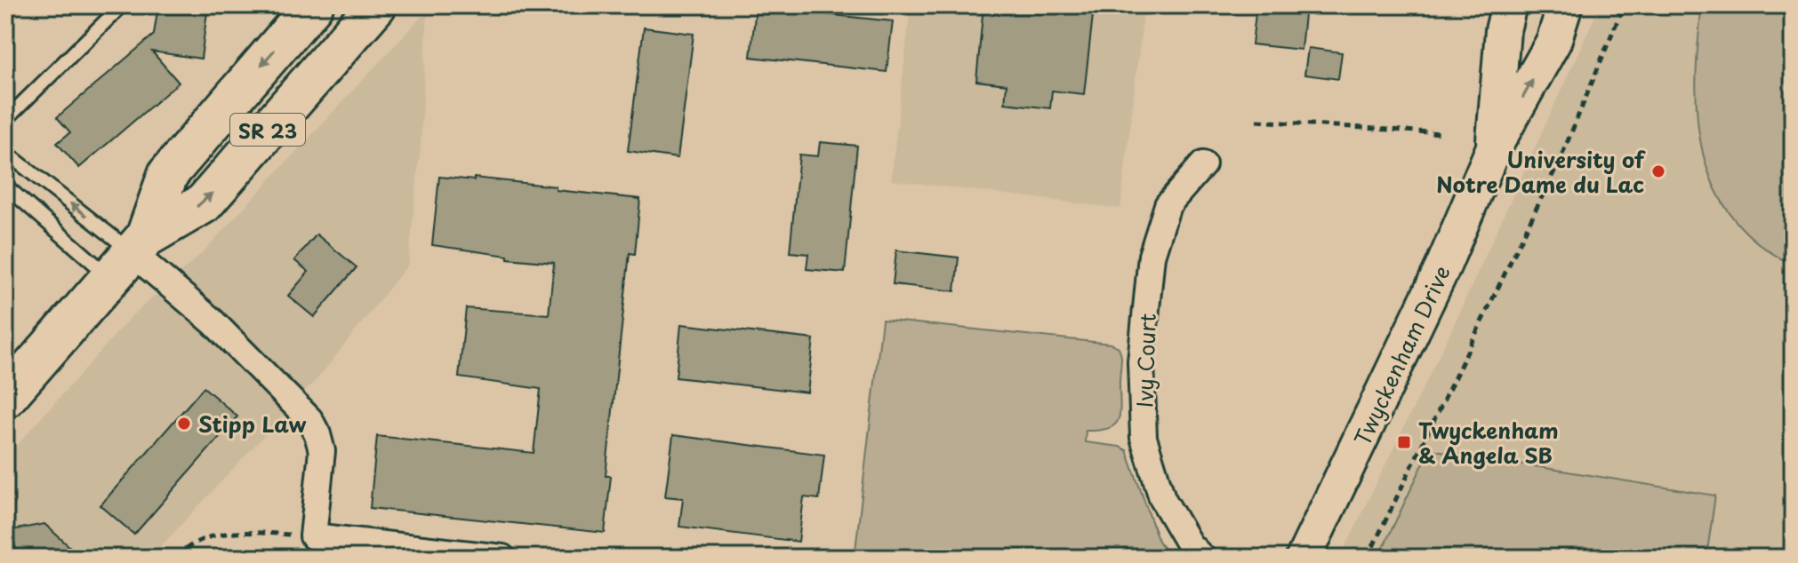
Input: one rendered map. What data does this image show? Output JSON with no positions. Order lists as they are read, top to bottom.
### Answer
{
  "streets": {
    "main road": ["SR 23"],
    "street": ["Twyckenham Drive", "Ivy Court"]
  },
  "places": {
    "other": ["University of Notre Dame du Lac", "Stipp Law"],
    "transit": ["Twyckenham & Angela SB"]
  }
}
